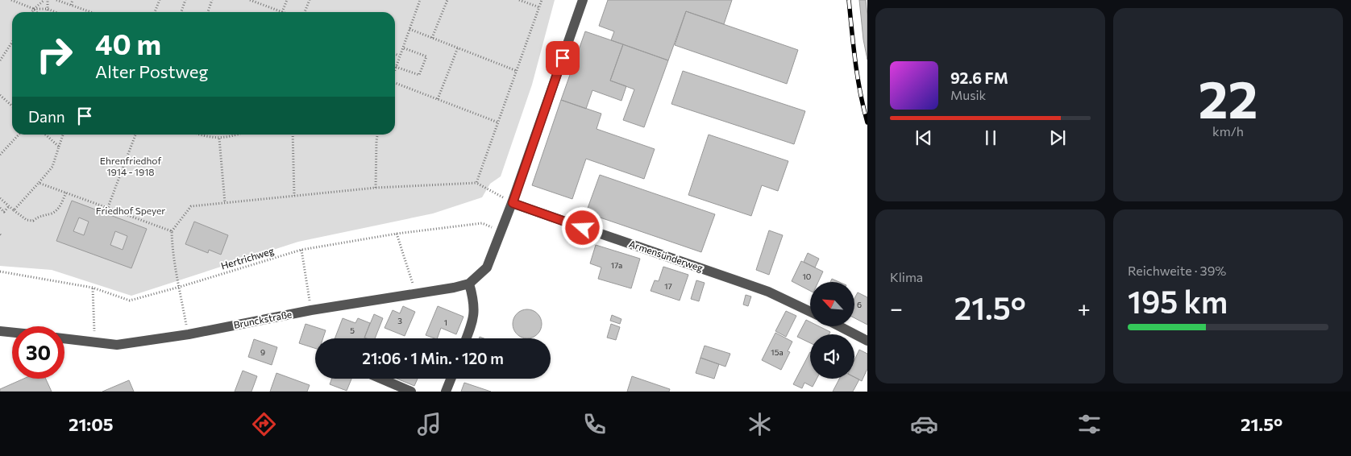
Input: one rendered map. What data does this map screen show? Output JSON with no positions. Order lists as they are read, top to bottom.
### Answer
{
  "streets": {
    "street": ["Armensünderweg", "Brunckstraße"],
    "path": ["Hertrichweg"]
  },
  "parks": ["Ehrenfriedhof 1914 - 1918", "Friedhof Speyer"],
  "house_numbers": [
    "17a",
    "10",
    "17",
    "6",
    "3",
    "1",
    "5",
    "9",
    "15a"
  ],
  "north": "top left",
  "page": {
    "tile": [
      ["22", "km/h"],
      "Klima",
      ["Reichweite · 39%", "195 km"]
    ],
    "turn": ["40 m", "Alter Postweg"],
    "song": ["92.6 FM", "Musik"],
    "then": "Dann",
    "heat": ["−", "21.5°", "+"],
    "limit": "30",
    "trip": "21:06 · 1 Min. · 120 m",
    "tabs": ["21:05", "21.5°"]
  }
}
